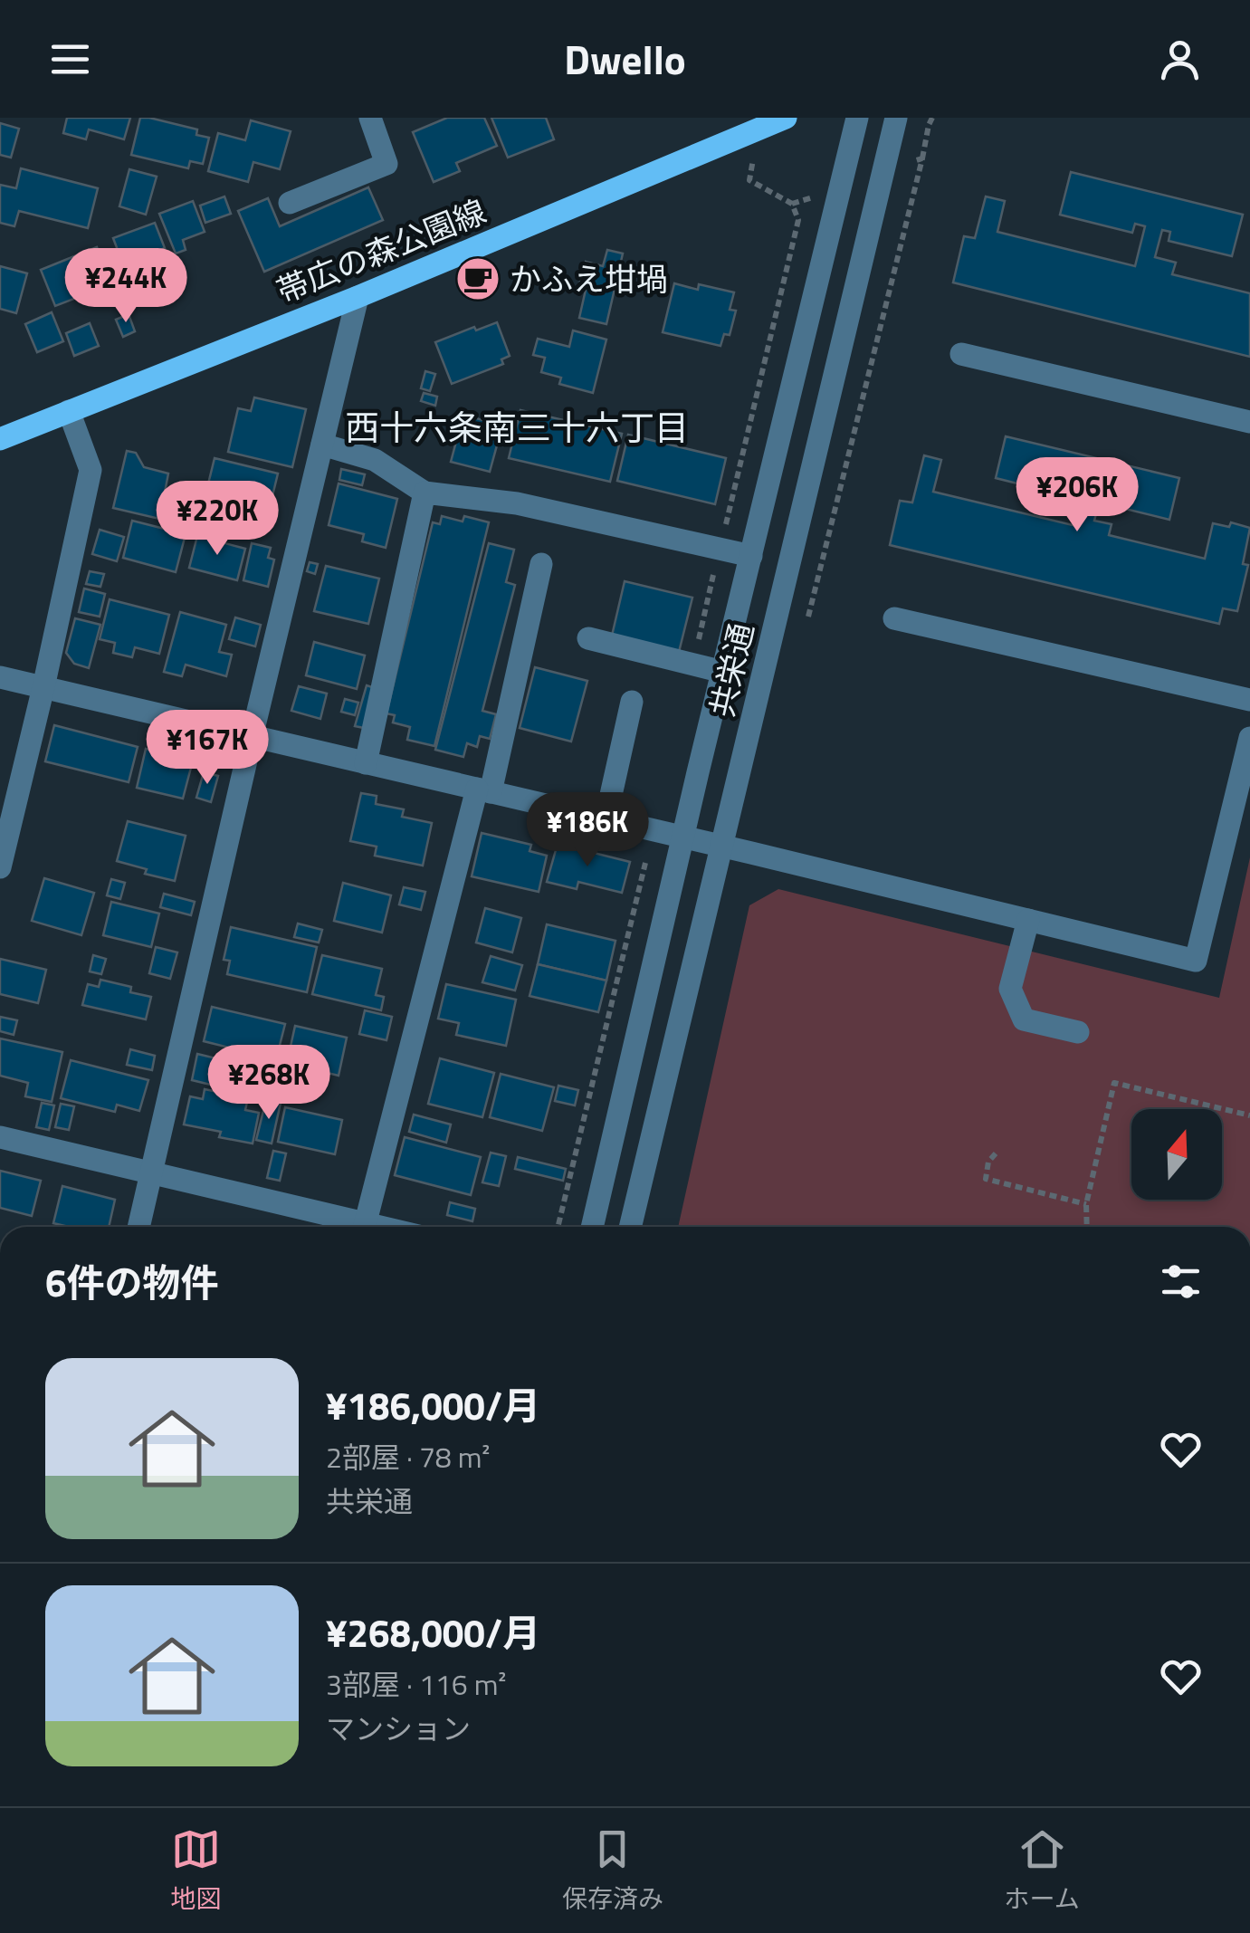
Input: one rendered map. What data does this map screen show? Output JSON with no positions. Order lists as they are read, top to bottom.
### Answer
{
  "streets": {
    "main road": ["帯広の森公園線"],
    "street": ["共栄通"]
  },
  "districts": ["西十六条南三十六丁目"],
  "places": {
    "cafe": ["かふえ坩堝"]
  },
  "north": "top",
  "page": {
    "header": "Dwello",
    "price": [
      "¥244K",
      "¥206K",
      "¥220K",
      "¥167K",
      "¥186K",
      "¥268K"
    ],
    "heading": "6件の物件",
    "list": [
      {
        "name": "¥186,000/月",
        "note": "2部屋 · 78 m² · 共栄通"
      },
      {
        "name": "¥268,000/月",
        "note": "3部屋 · 116 m² · マンション"
      }
    ],
    "tabs": ["地図", "保存済み", "ホーム"]
  }
}
